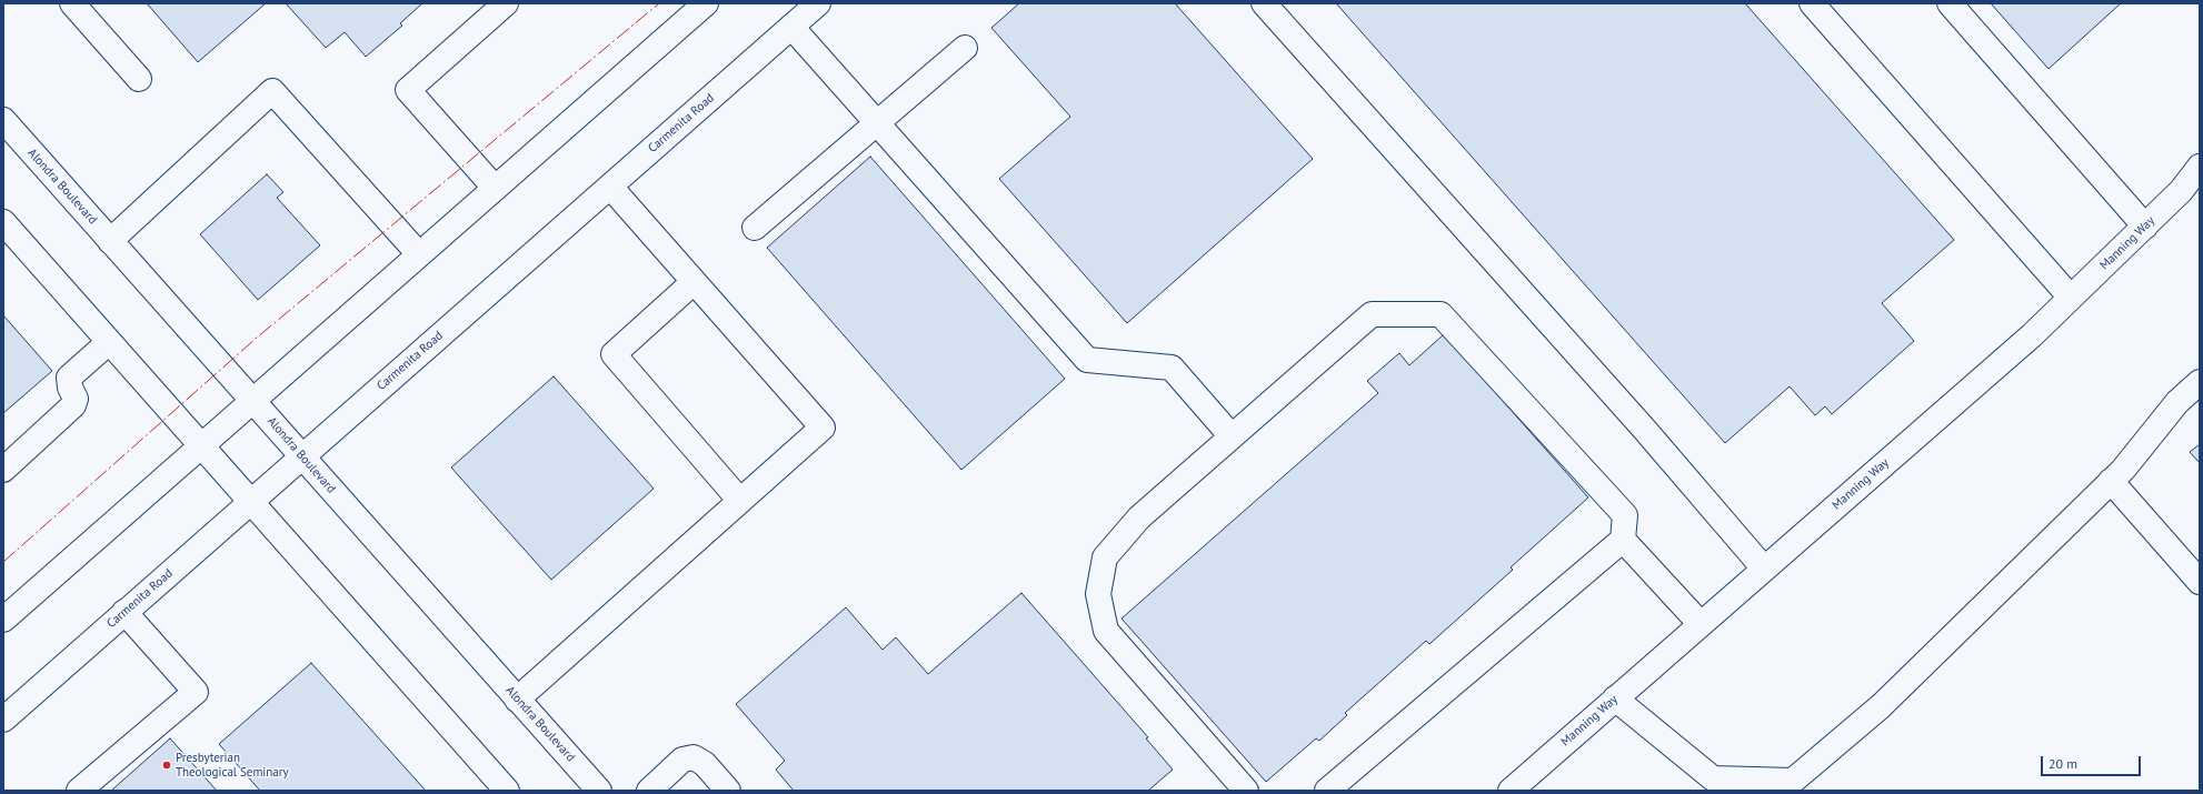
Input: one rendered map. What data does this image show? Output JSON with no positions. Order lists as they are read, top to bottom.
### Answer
{
  "streets": {
    "main road": ["Carmenita Road", "Alondra Boulevard", "Manning Way"]
  },
  "crossings": [
    ["Carmenita Road", "Alondra Boulevard"]
  ],
  "places": ["Presbyterian Theological Seminary"],
  "scale_bar": "20 m"
}
